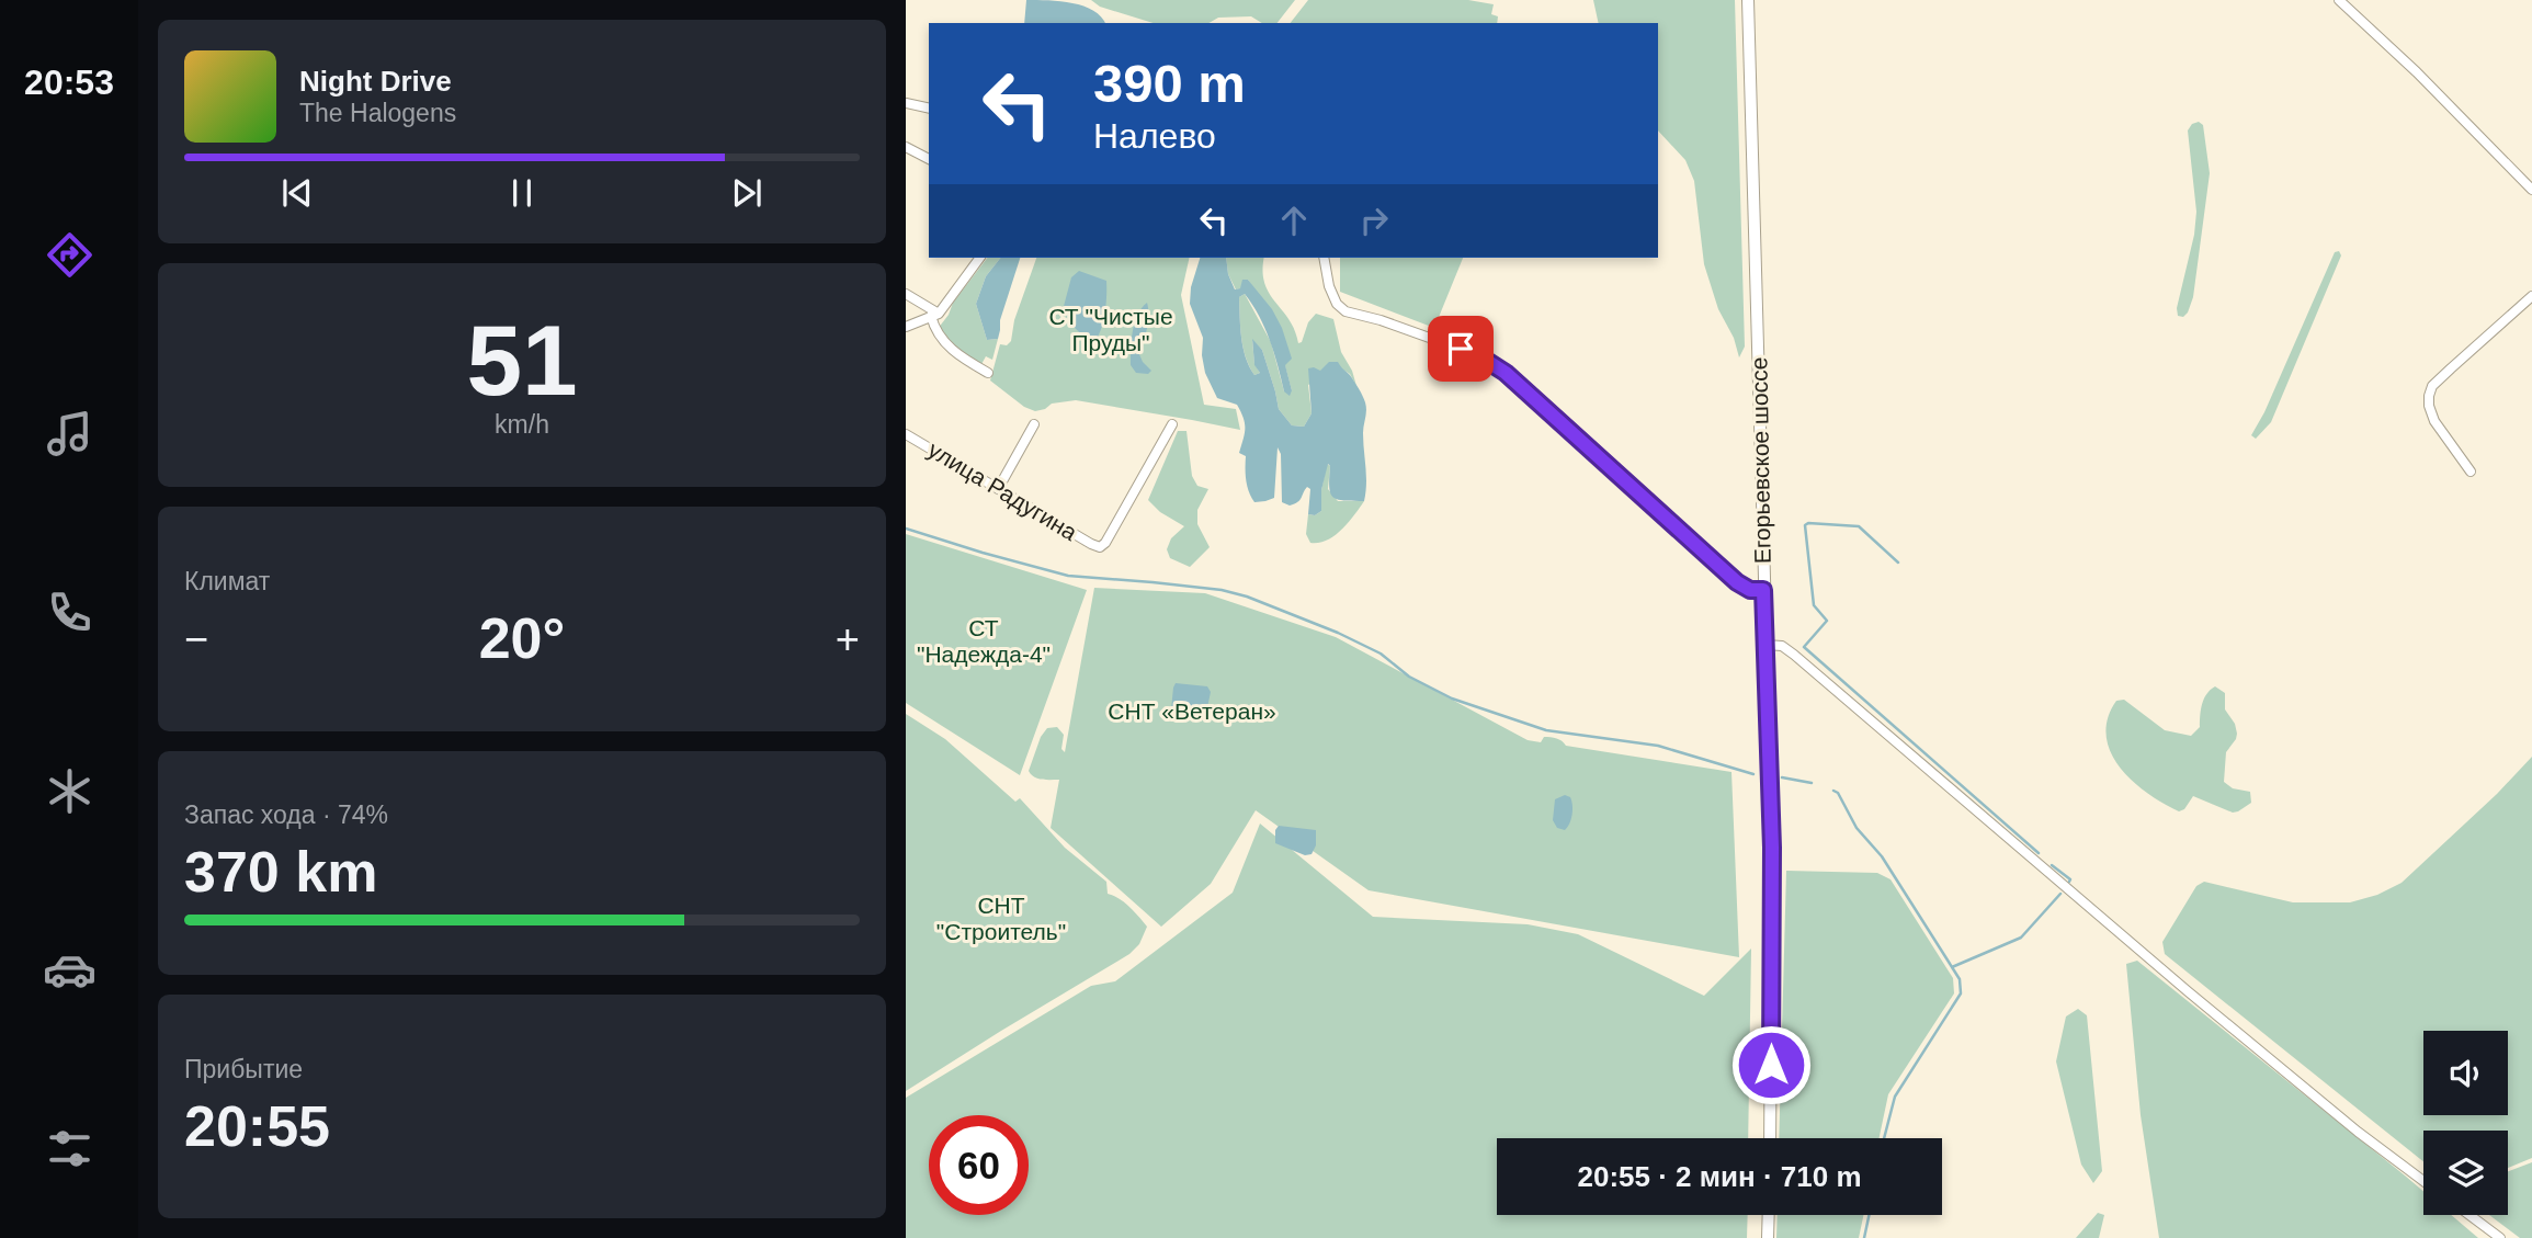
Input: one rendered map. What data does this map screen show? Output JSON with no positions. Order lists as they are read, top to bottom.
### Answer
{
  "streets": {
    "main road": ["Егорьевское шоссе"],
    "street": ["улица Радугина"]
  },
  "parks": [
    "СТ \"Чистые Пруды\"",
    "СТ \"Надежда-4\"",
    "СНТ «Ветеран»",
    "СНТ \"Строитель\""
  ],
  "page": {
    "tabs": "20:53",
    "turn": ["390 m", "Налево"],
    "song": ["Night Drive", "The Halogens"],
    "tile": [
      ["51", "km/h"],
      "Климат",
      ["Запас хода · 74%", "370 km"],
      ["Прибытие", "20:55"]
    ],
    "heat": ["−", "20°", "+"],
    "limit": "60",
    "trip": "20:55 · 2 мин · 710 m"
  }
}
